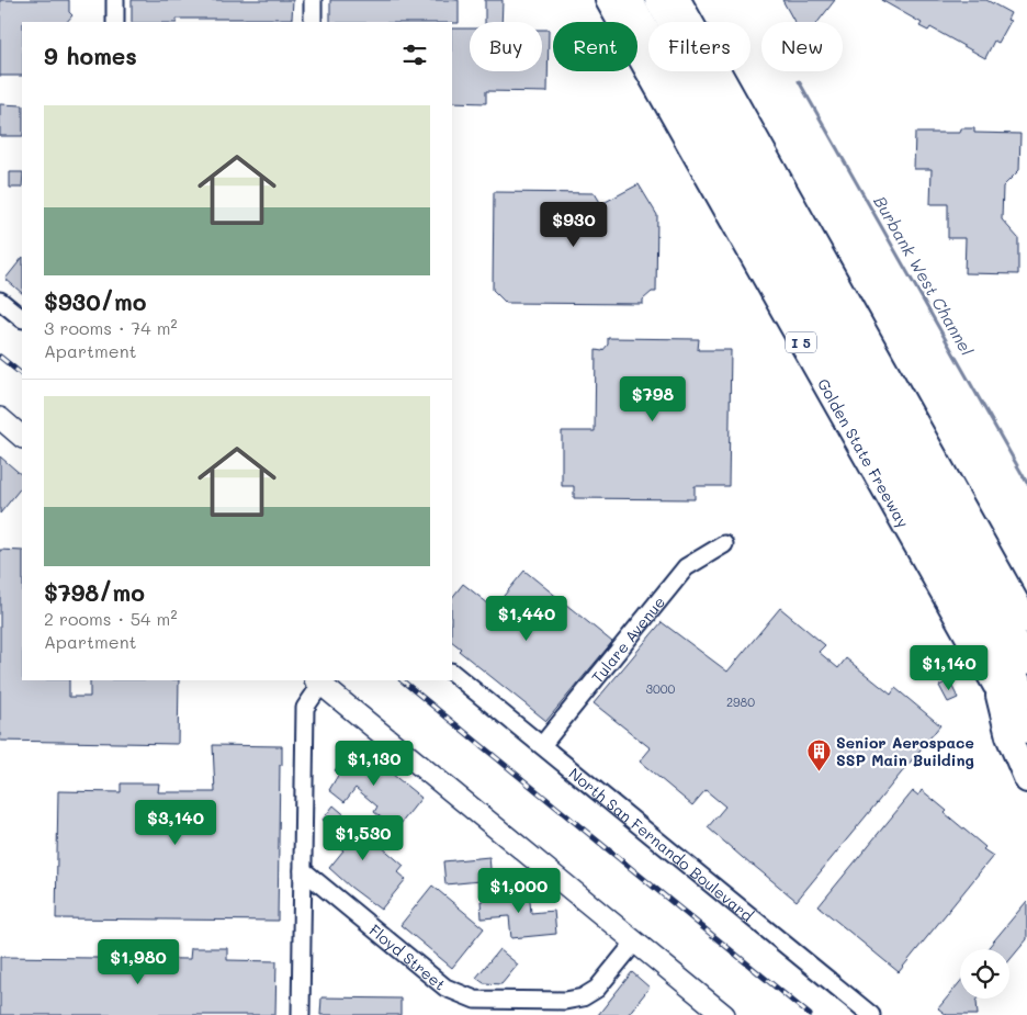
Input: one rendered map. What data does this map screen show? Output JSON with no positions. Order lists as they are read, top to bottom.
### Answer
{
  "streets": {
    "highway": ["I 5", "Golden State Freeway"],
    "street": ["Tulare Avenue", "North San Fernando Boulevard", "Floyd Street"]
  },
  "crossings": [
    ["Tulare Avenue", "North San Fernando Boulevard"]
  ],
  "water": ["Burbank West Channel"],
  "places": {
    "building": ["Senior Aerospace SSP Main Building"]
  },
  "house_numbers": ["3000", "2980"],
  "page": {
    "chip": [
      "Buy",
      "Rent",
      "Filters",
      "New"
    ],
    "heading": "9 homes",
    "list": [
      {
        "name": "$930/mo",
        "note": "3 rooms · 74 m² · Apartment"
      },
      {
        "name": "$798/mo",
        "note": "2 rooms · 54 m² · Apartment"
      }
    ],
    "price": [
      "$930",
      "$798",
      "$1,440",
      "$1,140",
      "$1,130",
      "$3,140",
      "$1,530",
      "$1,000",
      "$1,980"
    ]
  }
}
